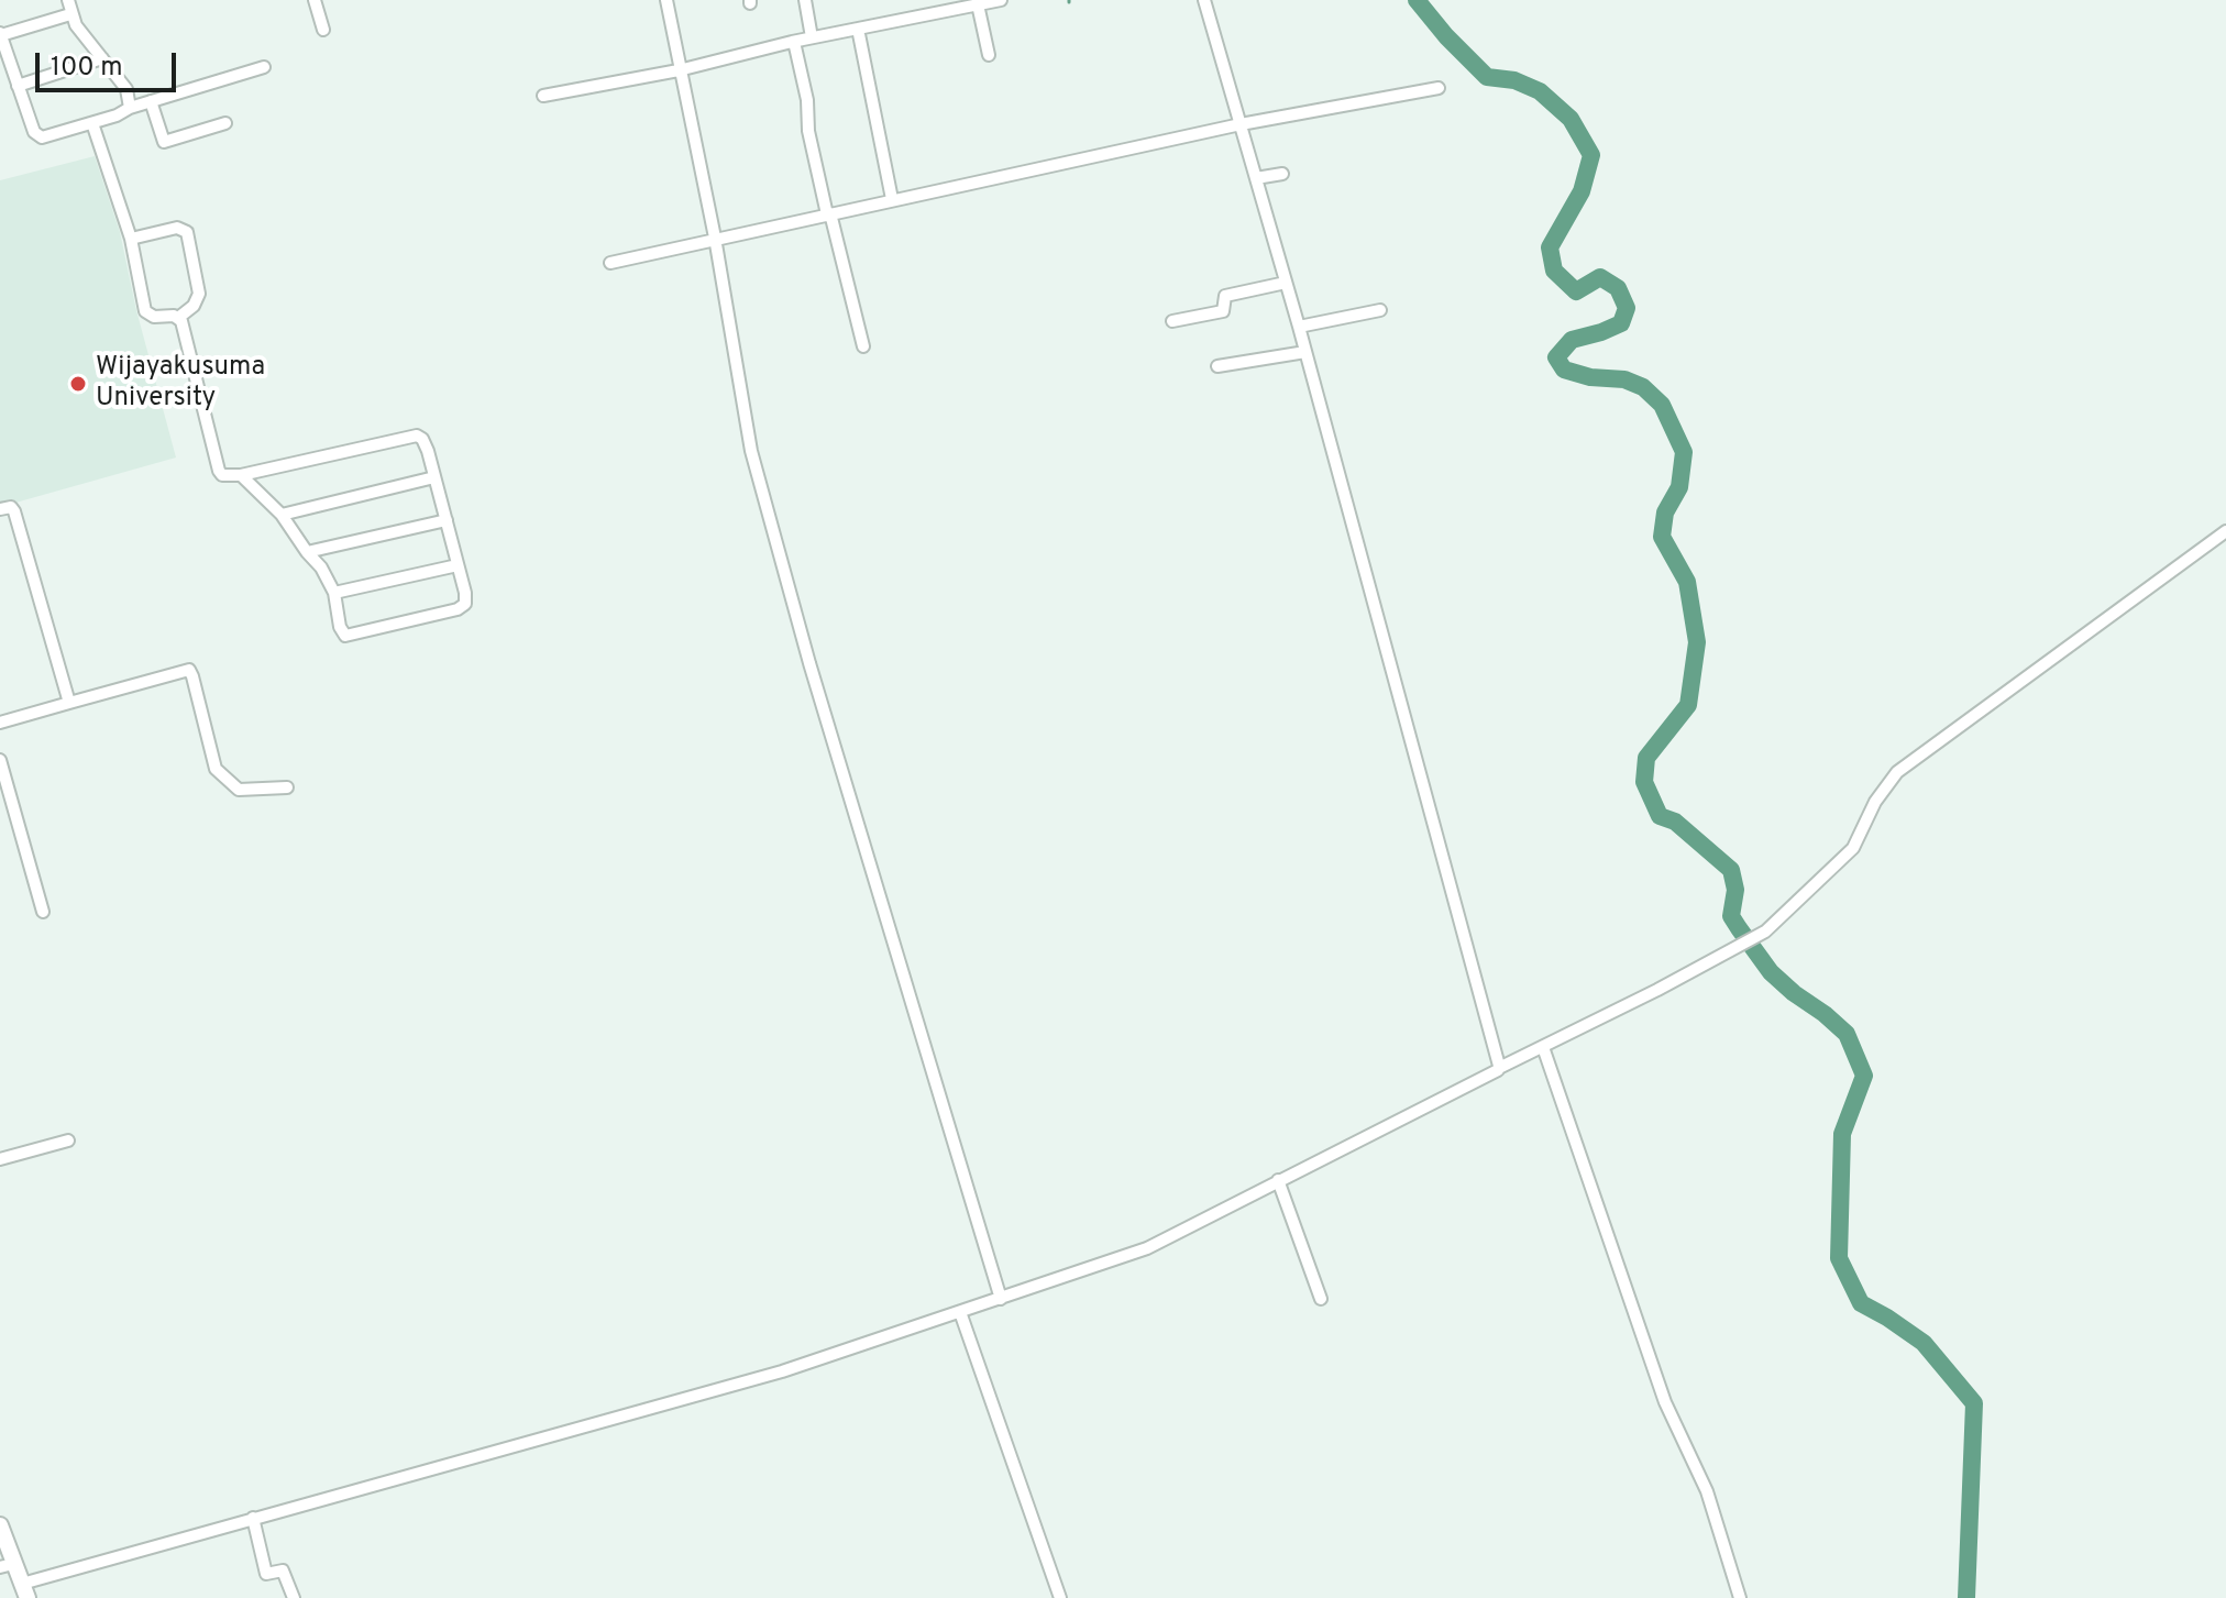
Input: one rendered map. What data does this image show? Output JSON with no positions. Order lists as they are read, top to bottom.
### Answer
{
  "places": ["Wijayakusuma University"],
  "scale_bar": "100 m"
}
